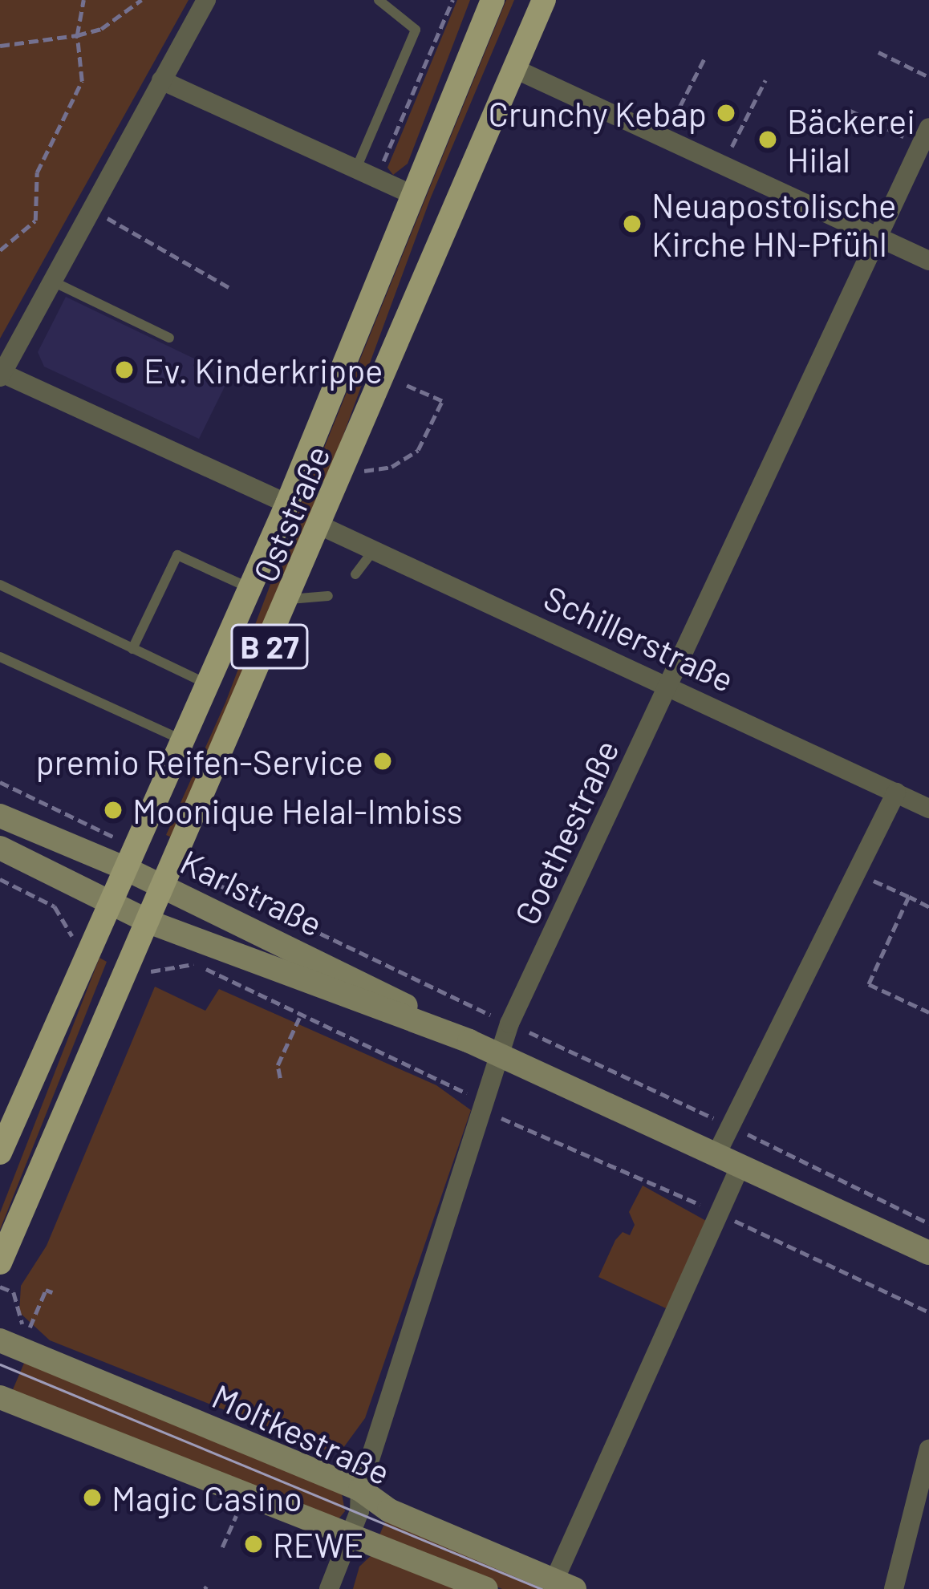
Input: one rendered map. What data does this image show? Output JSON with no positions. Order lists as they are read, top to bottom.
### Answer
{
  "streets": {
    "main road": ["Oststraße", "B 27"],
    "street": [
      "Schillerstraße",
      "Goethestraße",
      "Karlstraße",
      "Moltkestraße"
    ]
  },
  "crossings": [
    ["Oststraße", "Schillerstraße"],
    ["Oststraße", "Karlstraße"],
    ["Schillerstraße", "Goethestraße"],
    ["Goethestraße", "Karlstraße"],
    ["Goethestraße", "Moltkestraße"]
  ],
  "places": [
    "Crunchy Kebap",
    "Bäckerei Hilal",
    "Neuapostolische Kirche HN-Pfühl",
    "Ev. Kinderkrippe",
    "premio Reifen-Service",
    "Moonique Helal-Imbiss",
    "Magic Casino",
    "REWE"
  ]
}
